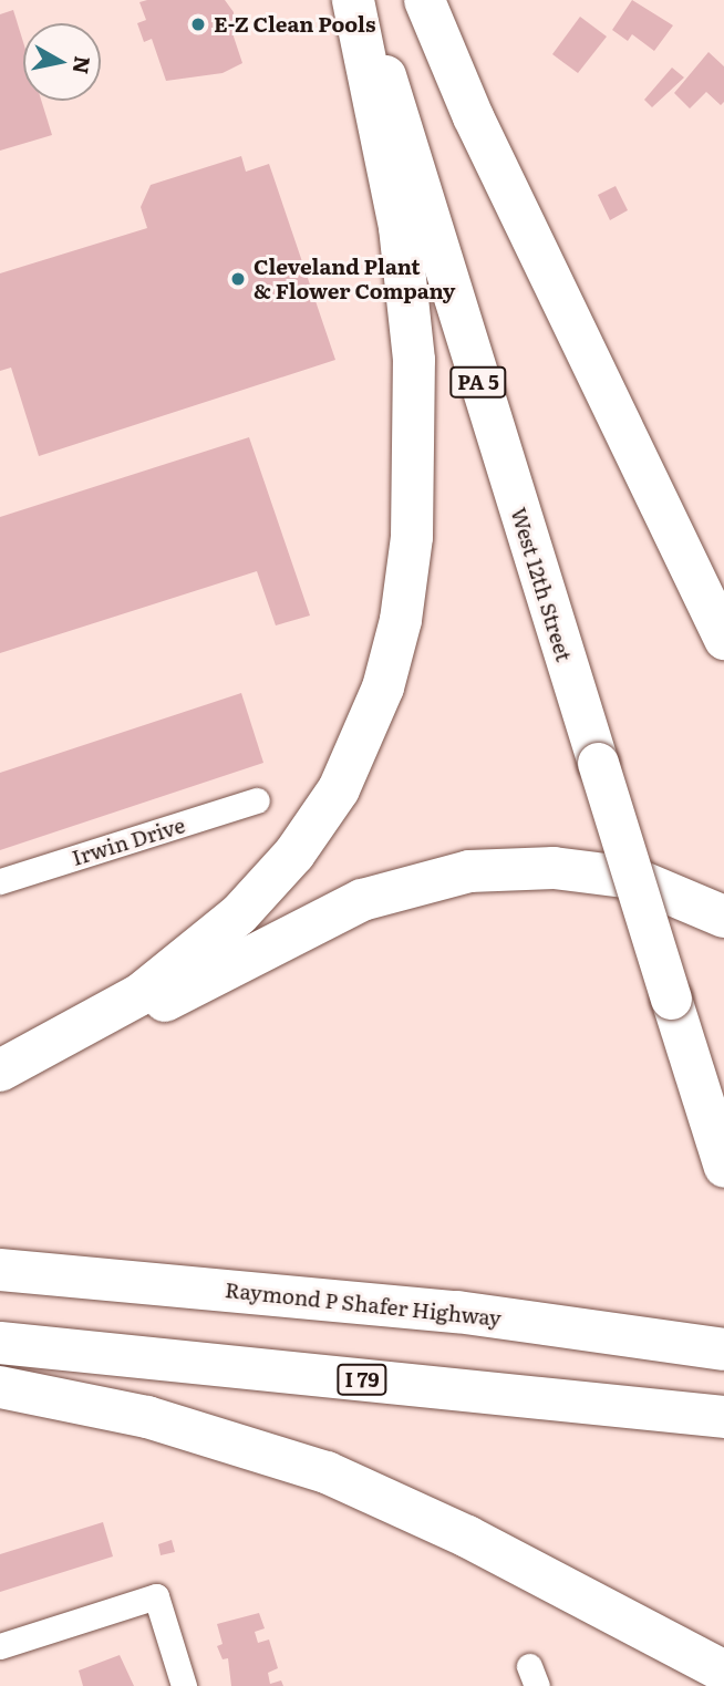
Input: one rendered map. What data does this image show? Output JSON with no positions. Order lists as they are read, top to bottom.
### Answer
{
  "streets": {
    "highway": ["Raymond P Shafer Highway", "I 79"],
    "main road": ["PA 5", "West 12th Street"],
    "street": ["Irwin Drive"]
  },
  "places": ["E-Z Clean Pools", "Cleveland Plant & Flower Company"],
  "north": "right"
}
